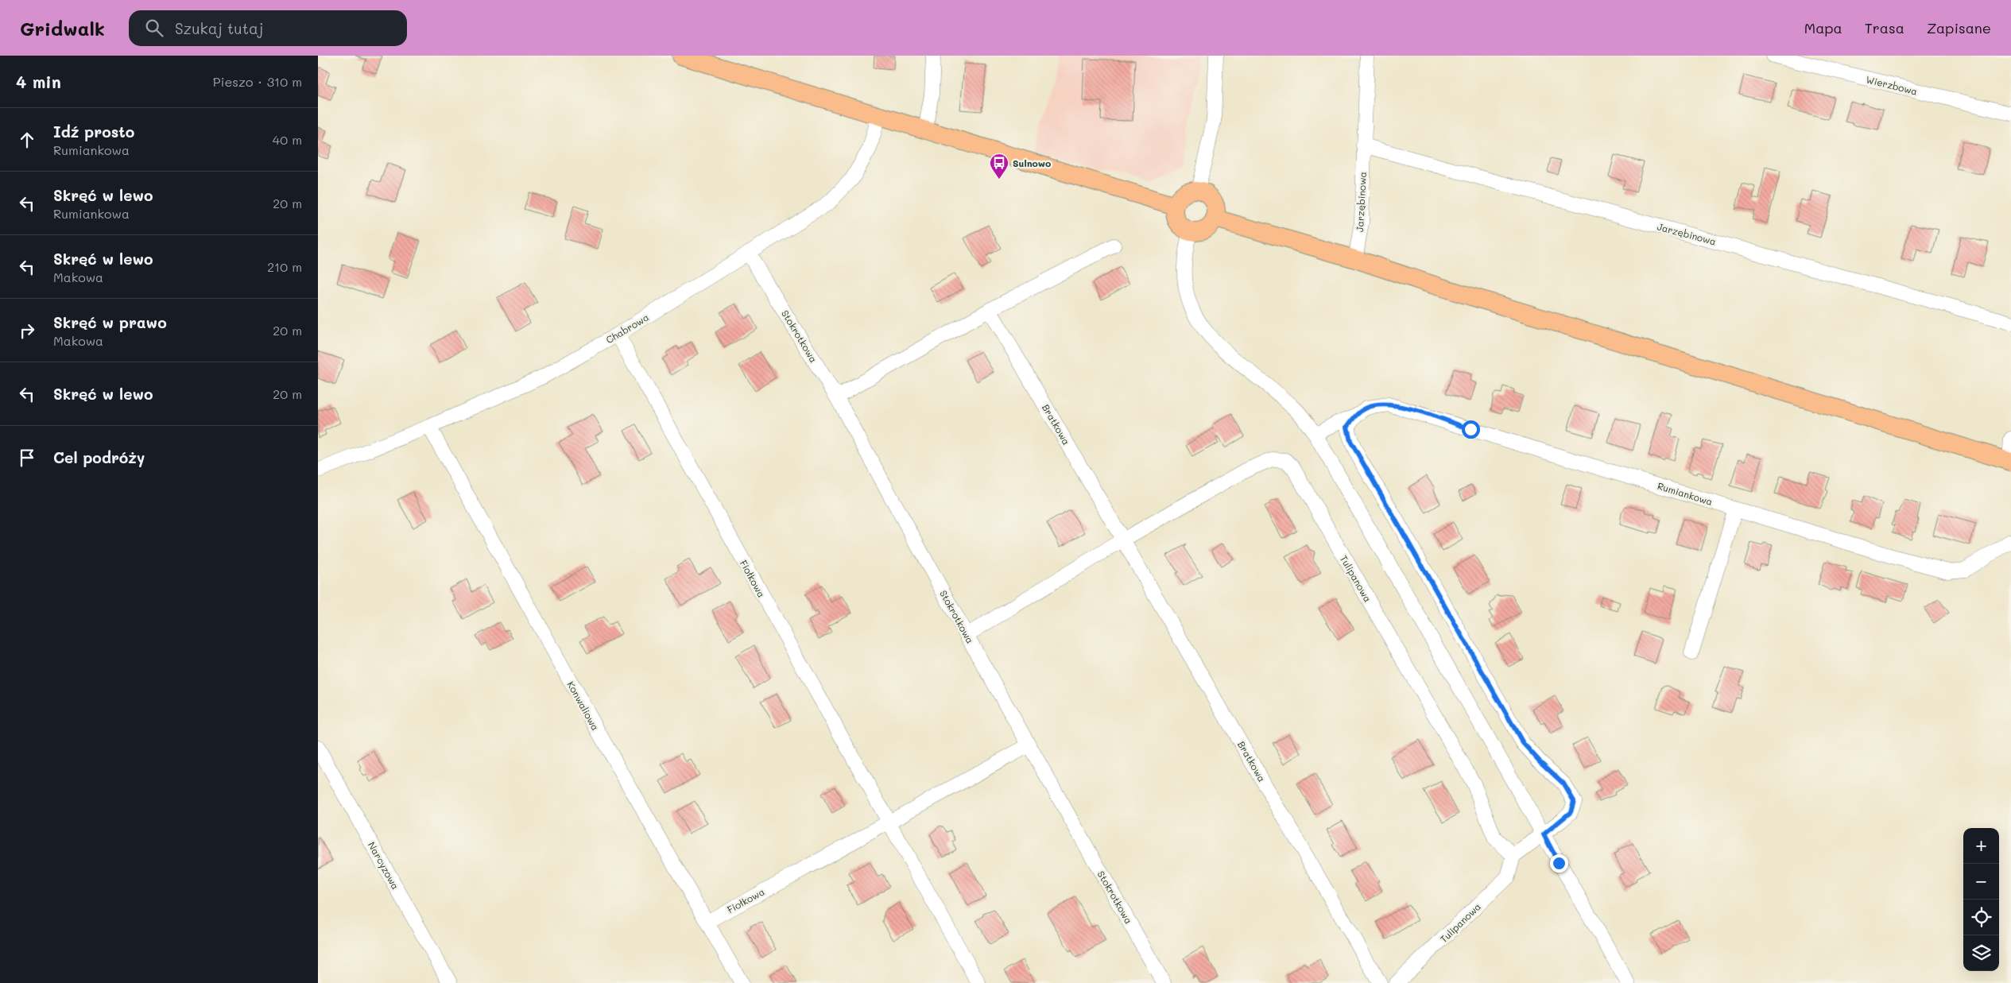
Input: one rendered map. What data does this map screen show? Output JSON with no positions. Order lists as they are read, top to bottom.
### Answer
{
  "streets": {
    "street": [
      "Wierzbowa",
      "Jarzębinowa",
      "Chabrowa",
      "Stokrotkowa",
      "Bratkowa",
      "Rumiankowa",
      "Fiołkowa",
      "Tulipanowa",
      "Konwaliowa",
      "Narcyzowa"
    ]
  },
  "crossings": [
    ["Chabrowa", "Stokrotkowa"],
    ["Chabrowa", "Fiołkowa"],
    ["Chabrowa", "Konwaliowa"],
    ["Stokrotkowa", "Fiołkowa"],
    ["Bratkowa", "Tulipanowa"],
    ["Fiołkowa", "Konwaliowa"]
  ],
  "places": {
    "bus stop": ["Sulnowo"]
  },
  "page": {
    "header": "Gridwalk",
    "search": "Szukaj tutaj",
    "nav": ["Mapa", "Trasa", "Zapisane"],
    "heading": ["4 min", "Pieszo · 310 m"],
    "list": [
      ["Idź prosto", "Rumiankowa", "40 m"],
      ["Skręć w lewo", "Rumiankowa", "20 m"],
      ["Skręć w lewo", "Makowa", "210 m"],
      ["Skręć w prawo", "Makowa", "20 m"],
      ["Skręć w lewo", "20 m"],
      "Cel podróży"
    ],
    "map_buttons": ["+", "−"]
  }
}
